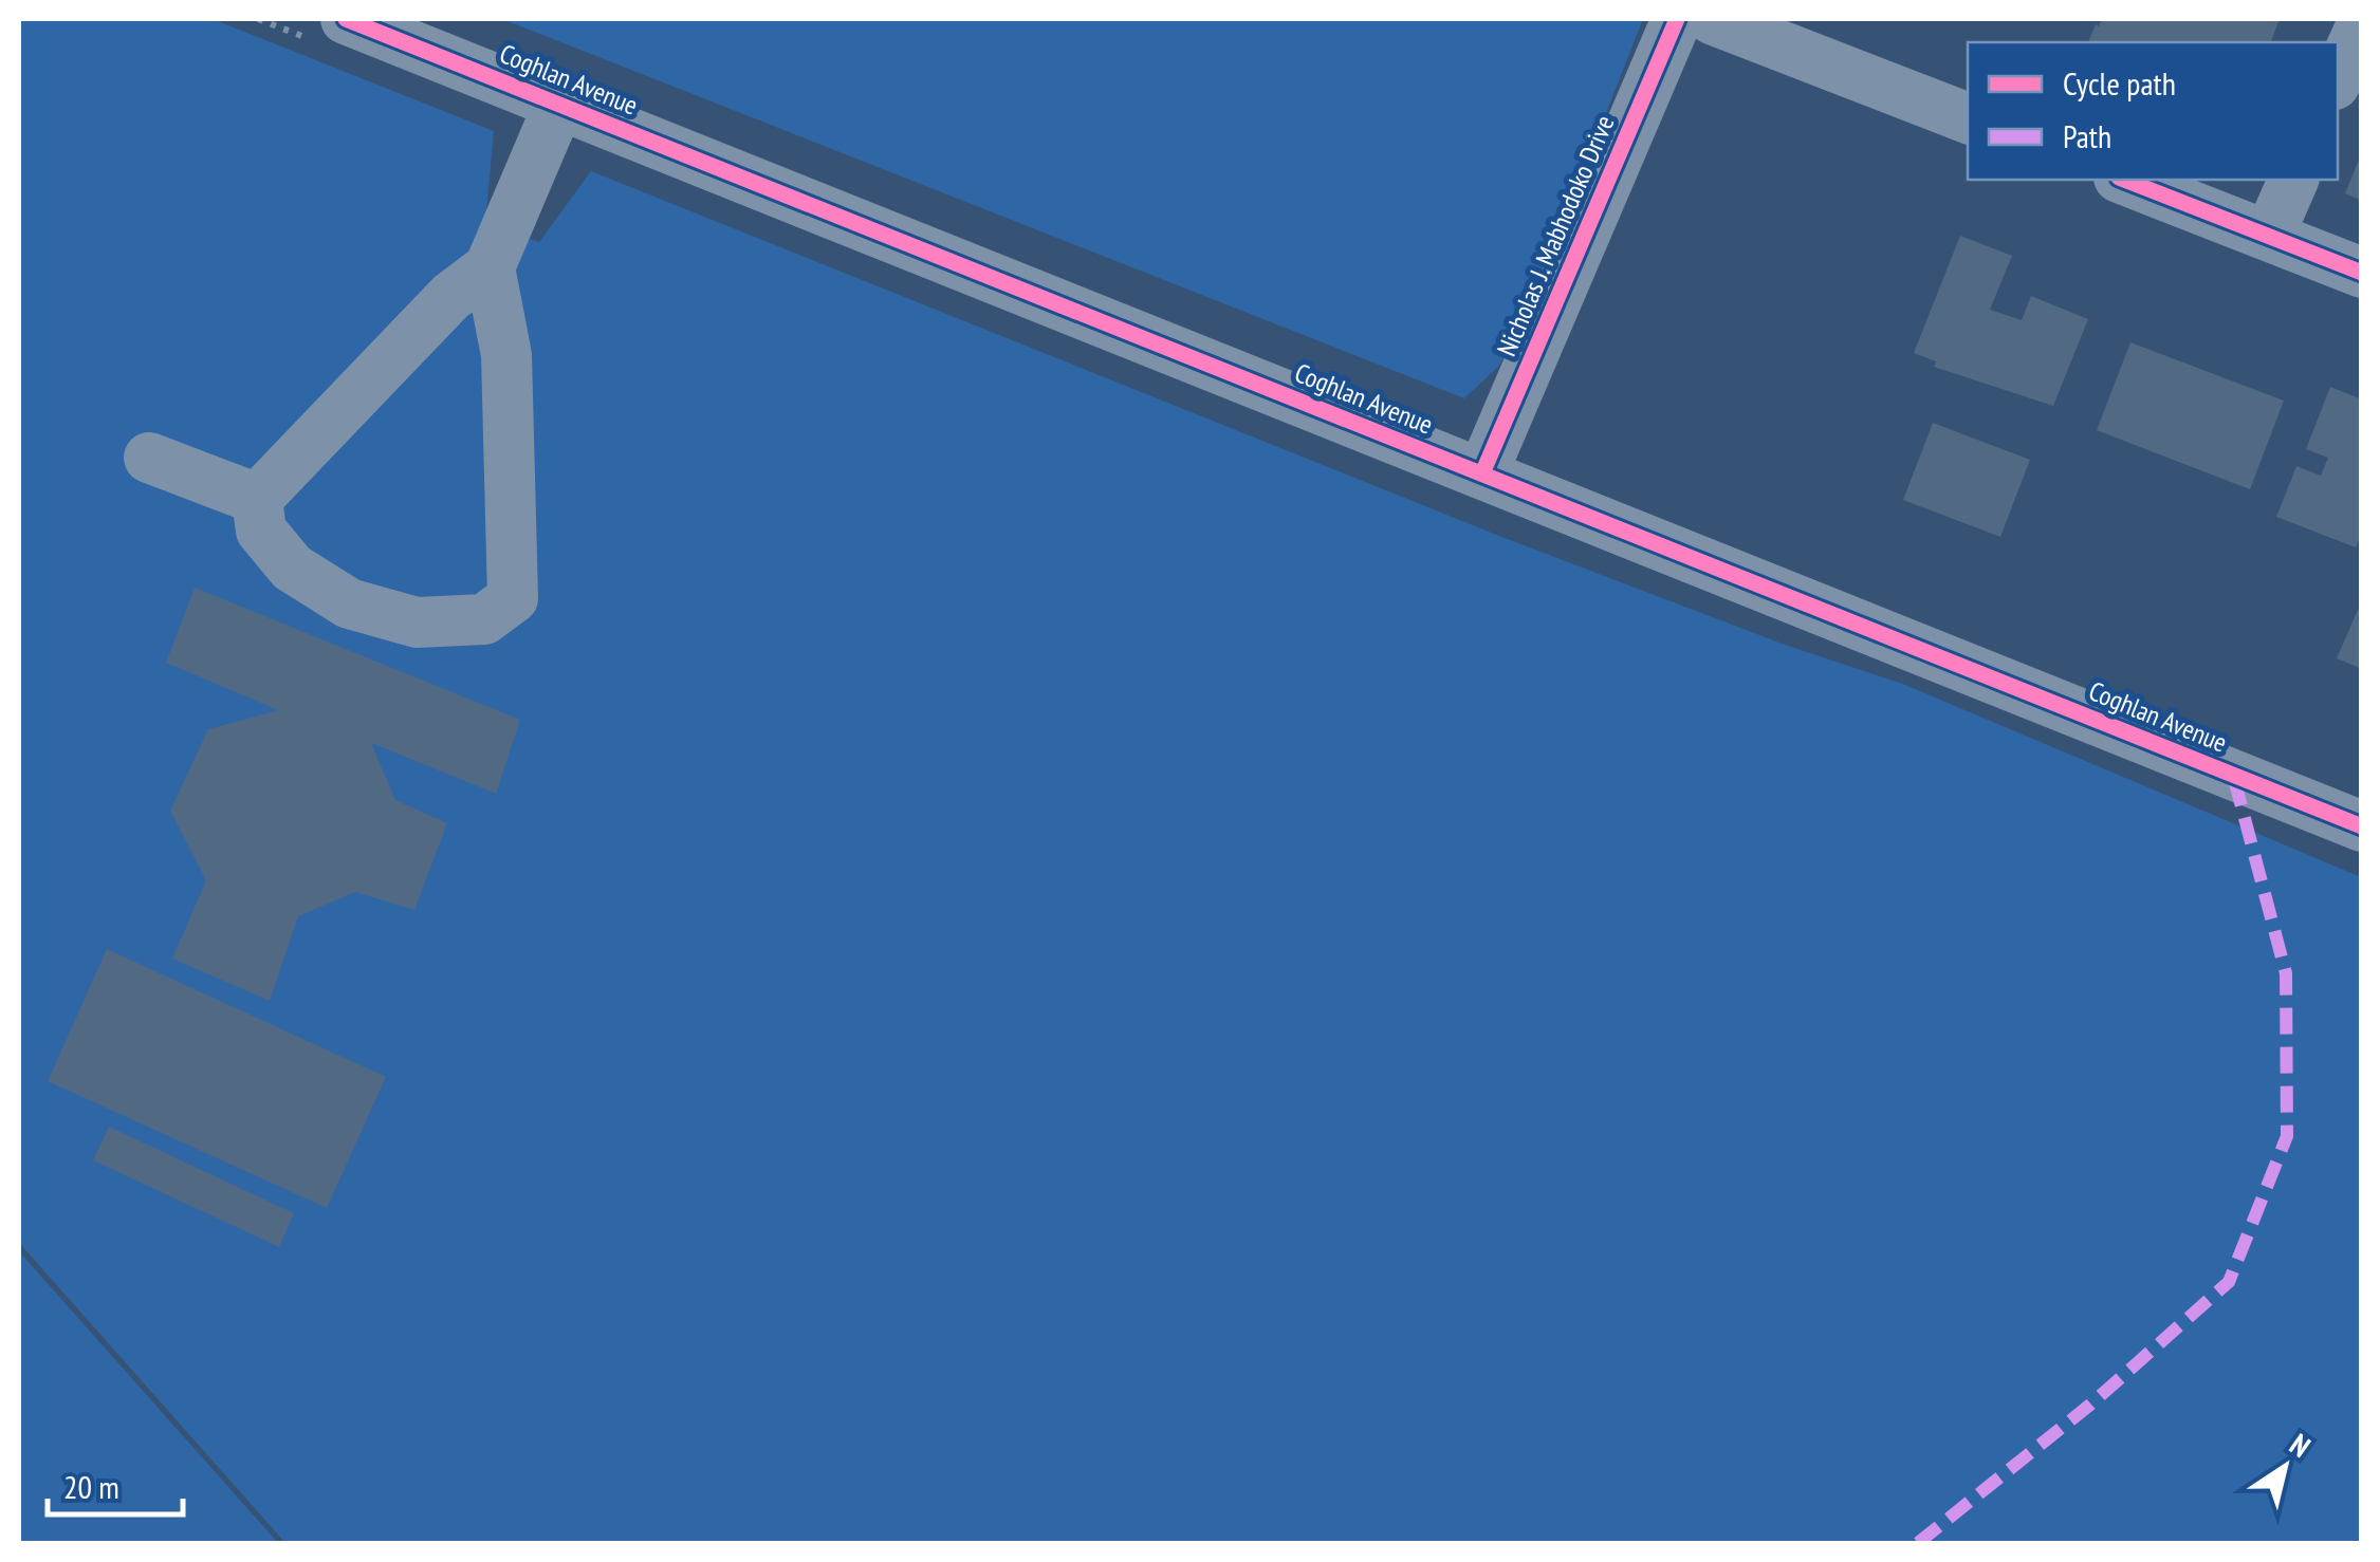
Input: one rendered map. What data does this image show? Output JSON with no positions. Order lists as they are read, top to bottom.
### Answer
{
  "streets": {
    "street": ["Coghlan Avenue", "Nicholas J. Mabhodoko Drive"]
  },
  "crossings": [
    ["Coghlan Avenue", "Nicholas J. Mabhodoko Drive"]
  ],
  "legend": ["Cycle path", "Path"],
  "scale_bar": "20 m",
  "north": "top right"
}
